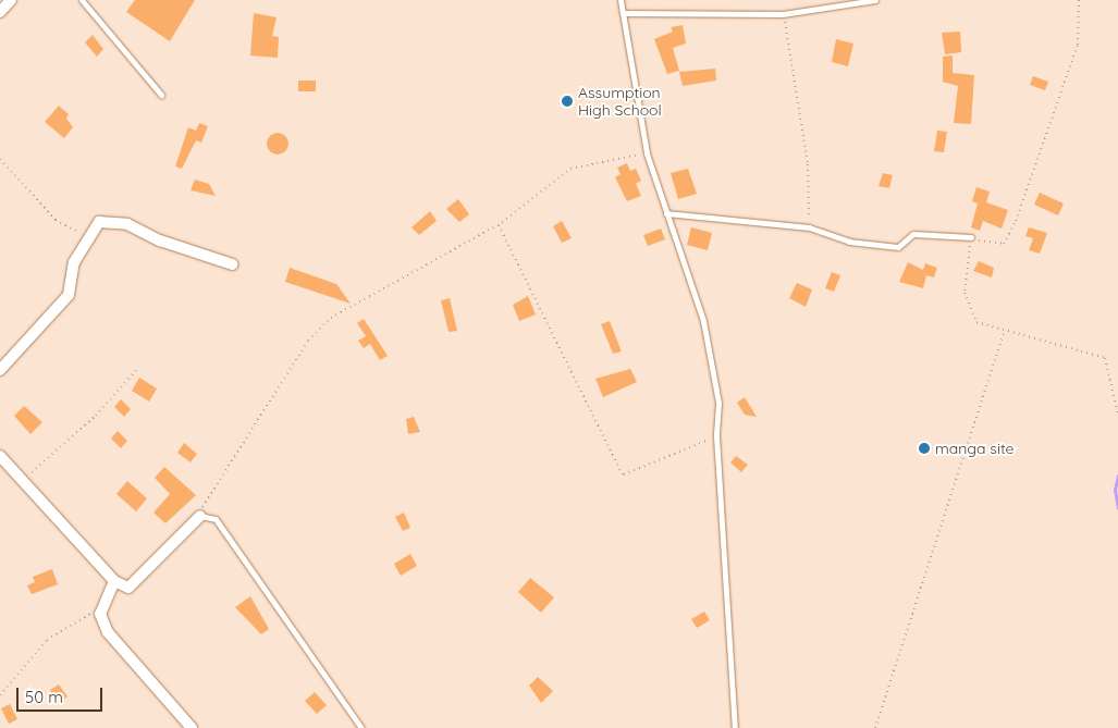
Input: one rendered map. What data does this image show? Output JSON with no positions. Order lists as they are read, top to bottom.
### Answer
{
  "places": ["Assumption High School", "manga site"],
  "scale_bar": "50 m"
}
